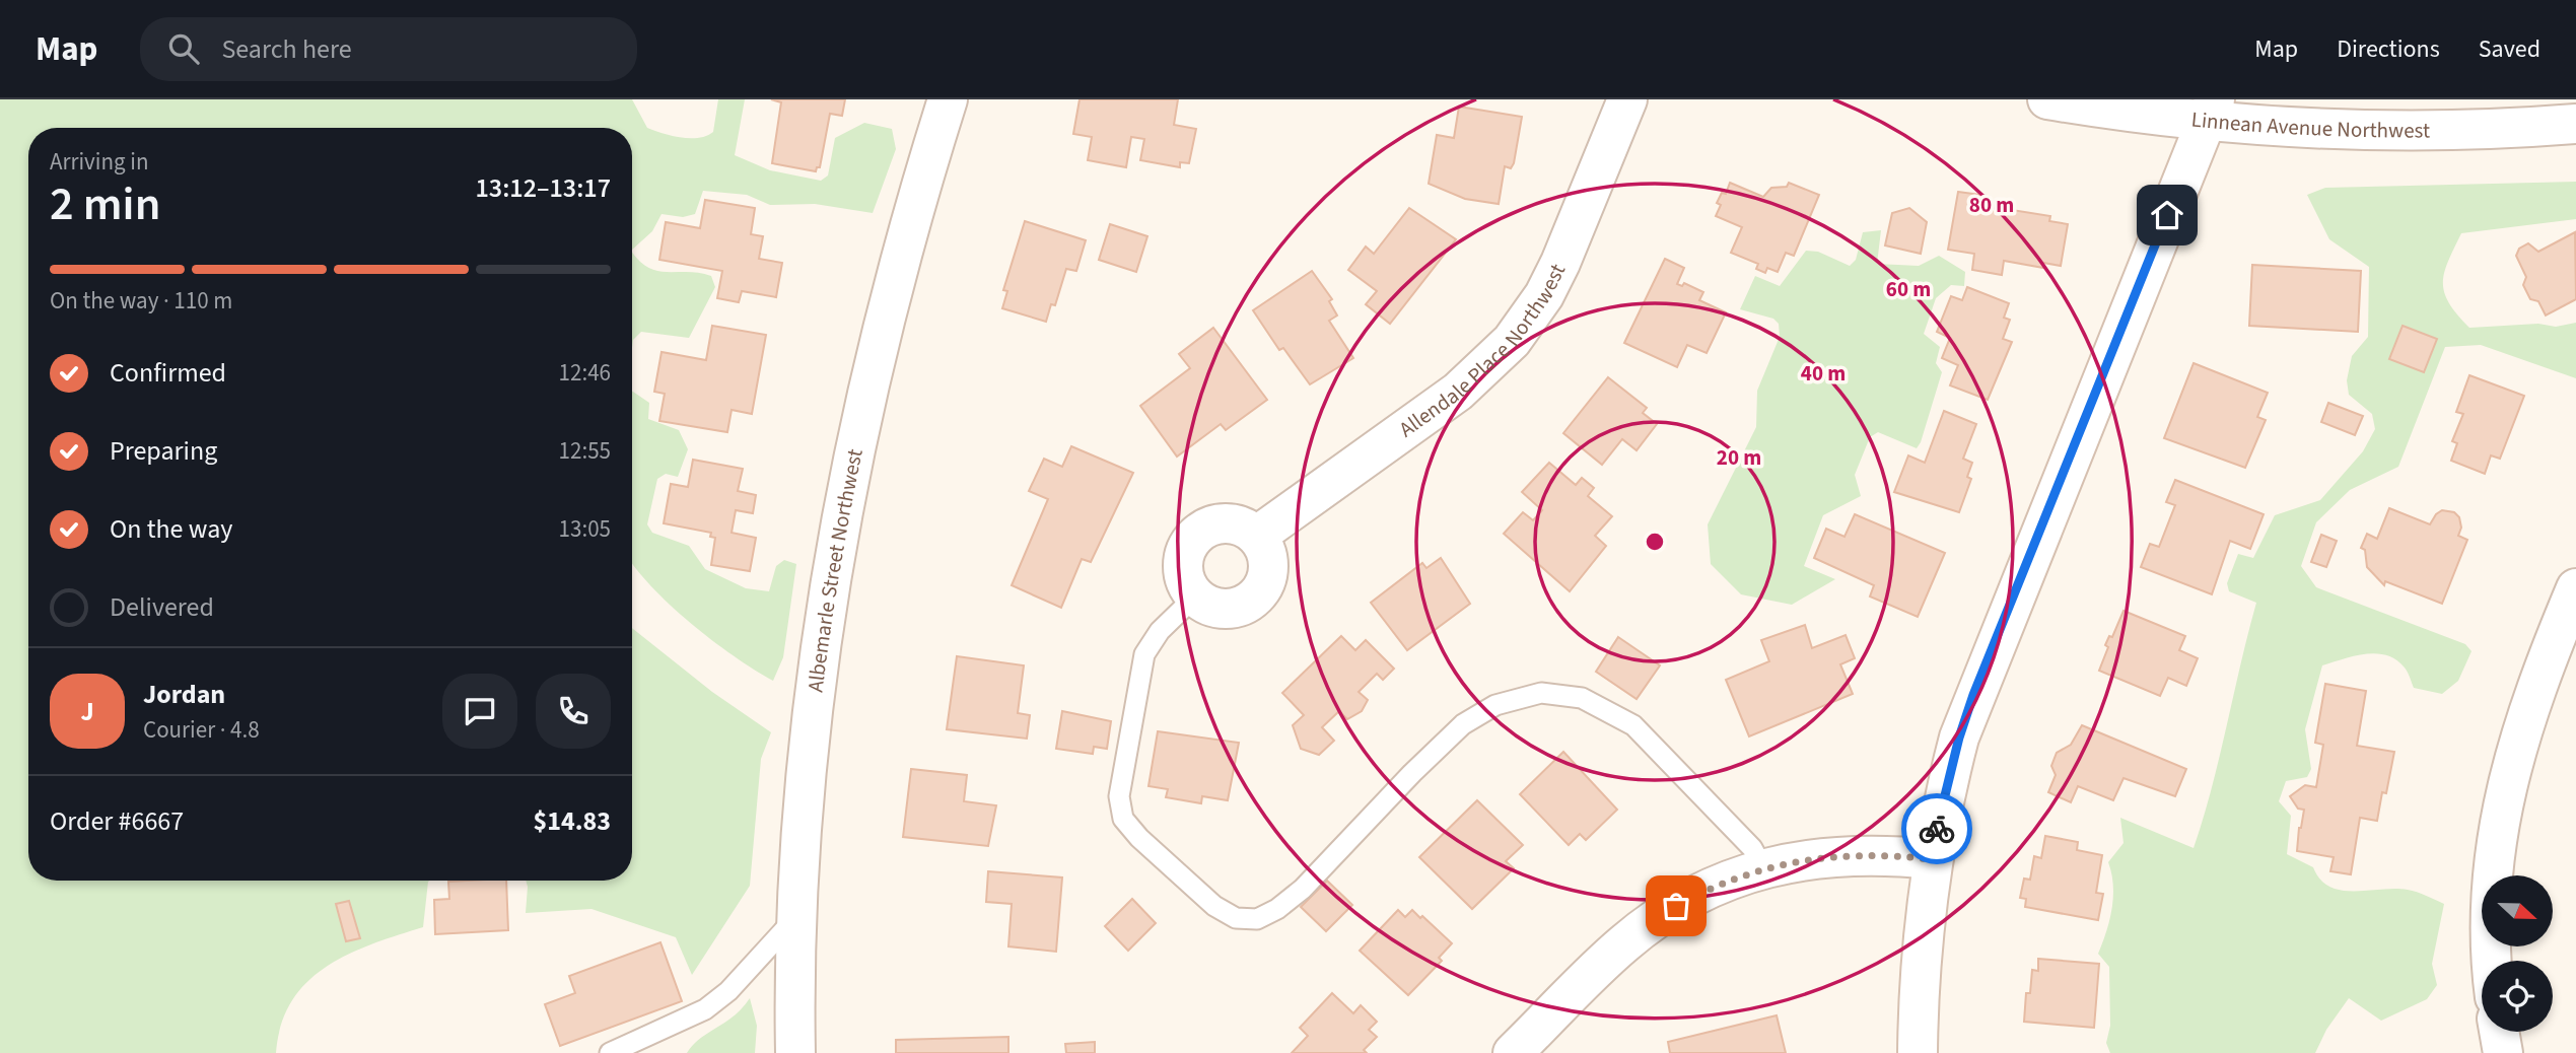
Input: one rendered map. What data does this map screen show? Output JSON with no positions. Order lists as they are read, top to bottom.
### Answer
{
  "streets": {
    "street": ["Linnean Avenue Northwest", "Allendale Place Northwest", "Albemarle Street Northwest"]
  },
  "north": "right",
  "page": {
    "header": "Map",
    "search": "Search here",
    "nav": ["Map", "Directions", "Saved"],
    "heading": ["2 min", "Arriving in", "13:12–13:17"],
    "panel": [
      "Jordan",
      "Courier · 4.8",
      "Order #6667",
      "$14.83"
    ],
    "bar": "On the way · 110 m",
    "list": [
      ["Confirmed", "12:46"],
      ["Preparing", "12:55"],
      ["On the way", "13:05"],
      "Delivered"
    ],
    "round": "J"
  },
  "rings": [
    "80 m",
    "60 m",
    "40 m",
    "20 m"
  ]
}
